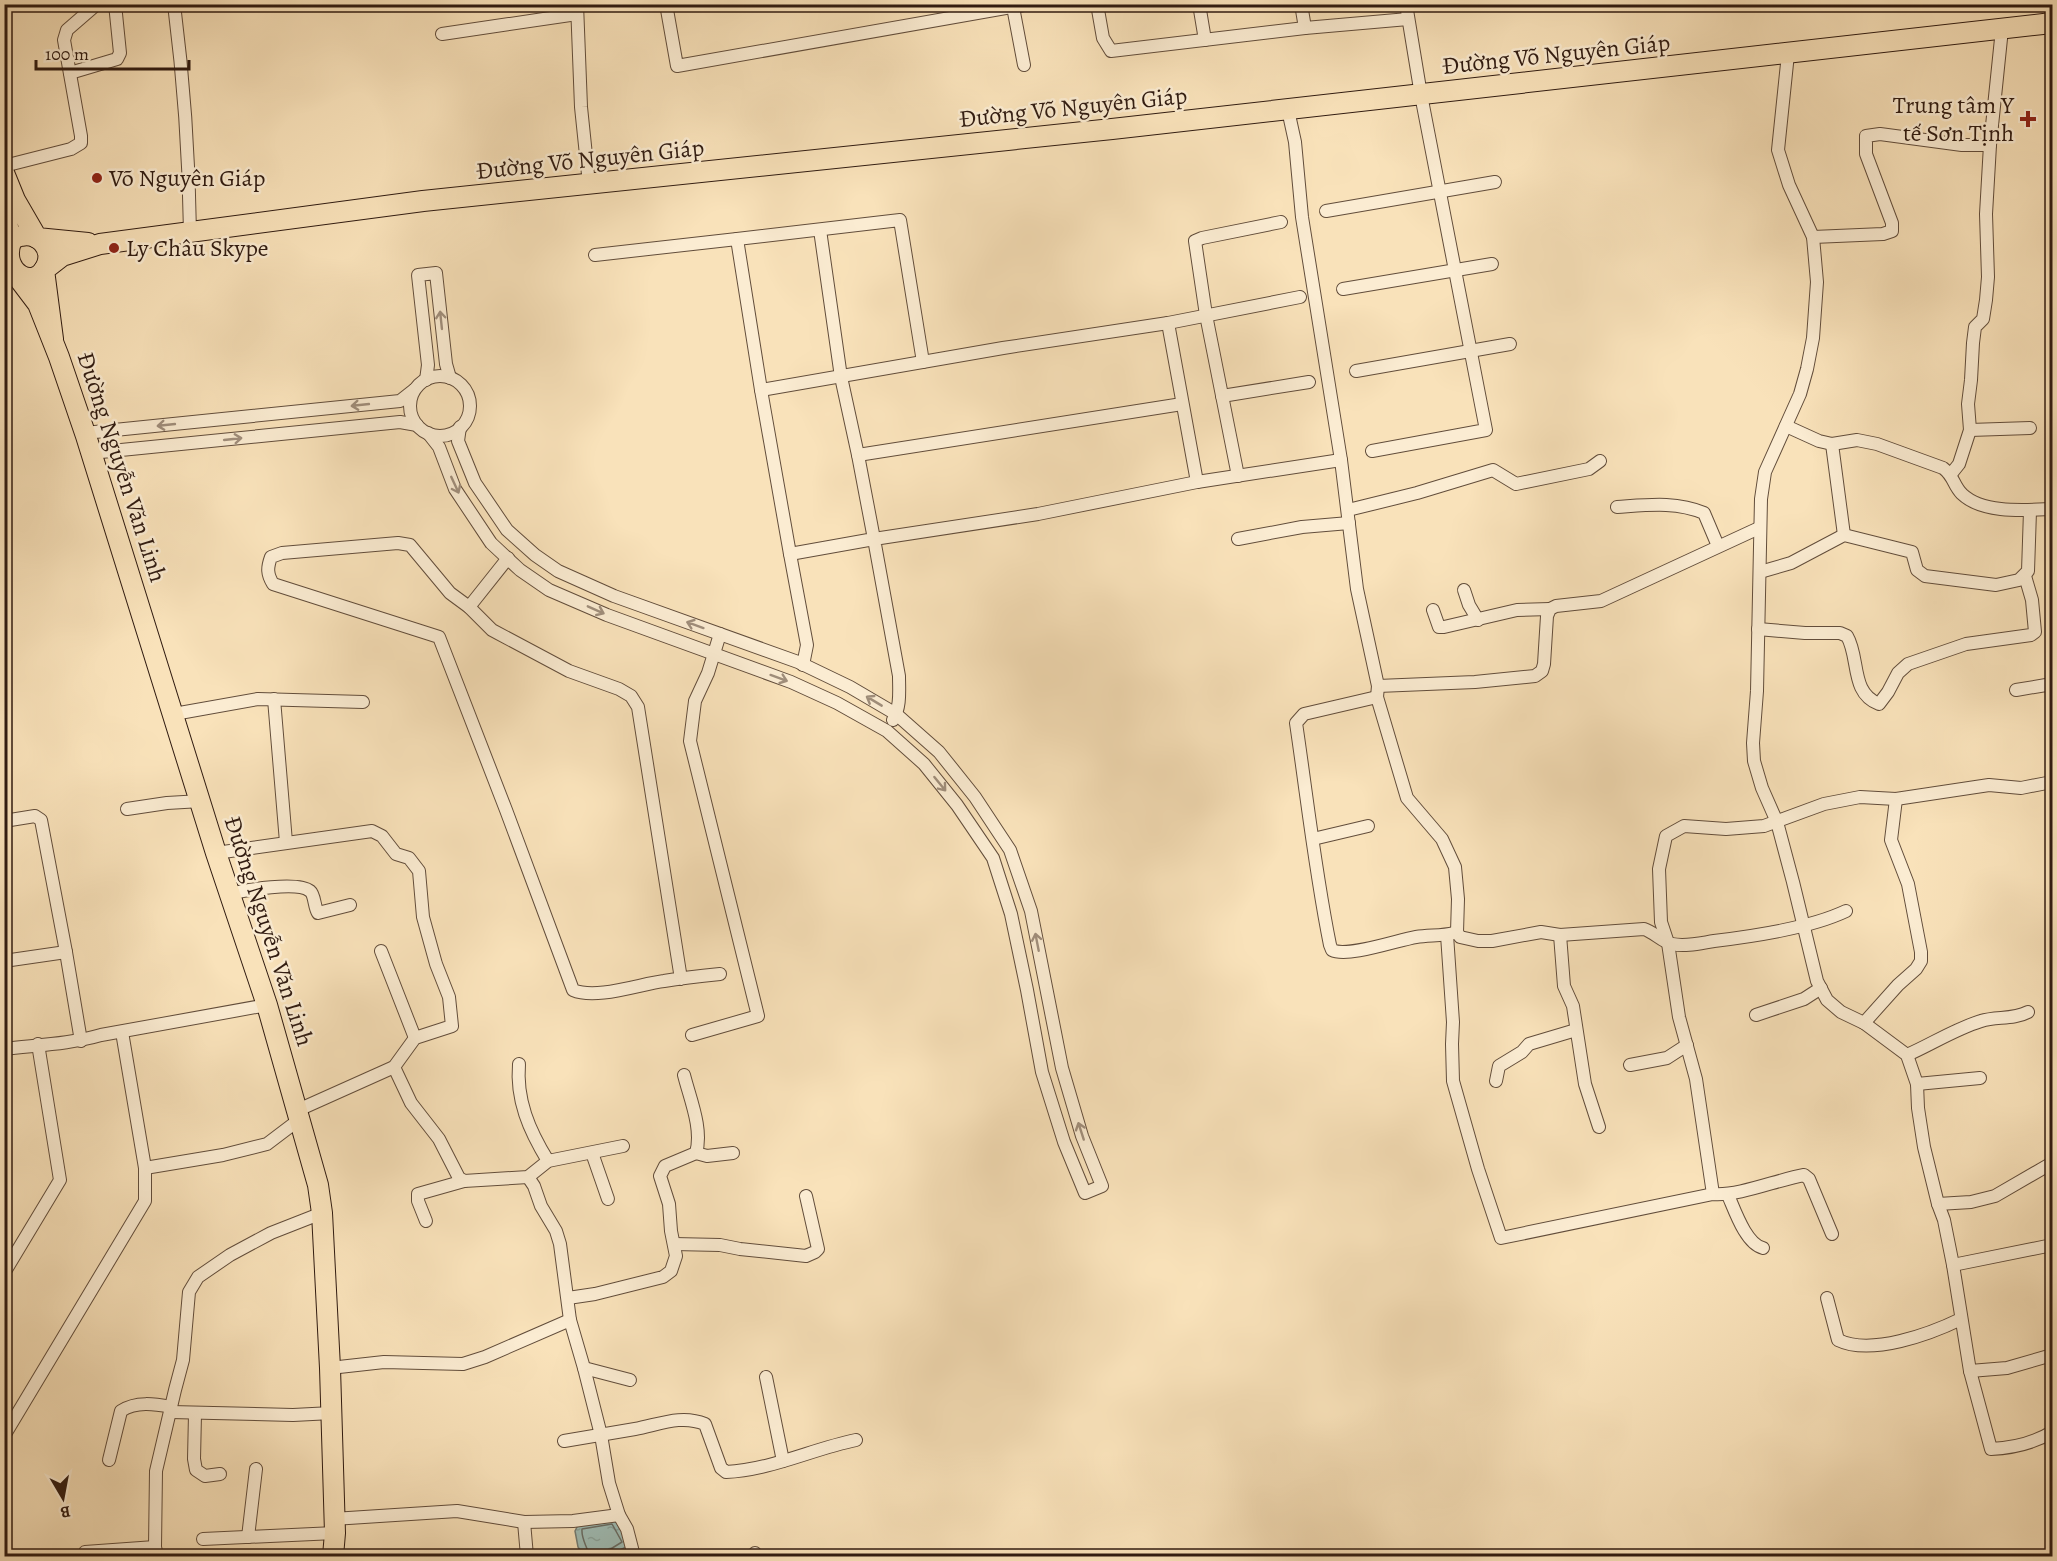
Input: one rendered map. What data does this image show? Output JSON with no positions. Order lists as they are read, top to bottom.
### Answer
{
  "streets": {
    "main road": ["Đường Võ Nguyên Giáp", "Đường Nguyễn Văn Linh"]
  },
  "crossings": [
    ["Đường Võ Nguyên Giáp", "Đường Nguyễn Văn Linh"]
  ],
  "places": {
    "health": ["Trung tâm Y tế Sơn Tịnh"],
    "other": ["Võ Nguyên Giáp", "Ly Châu Skype"]
  },
  "scale_bar": "100 m",
  "north": "bottom"
}
